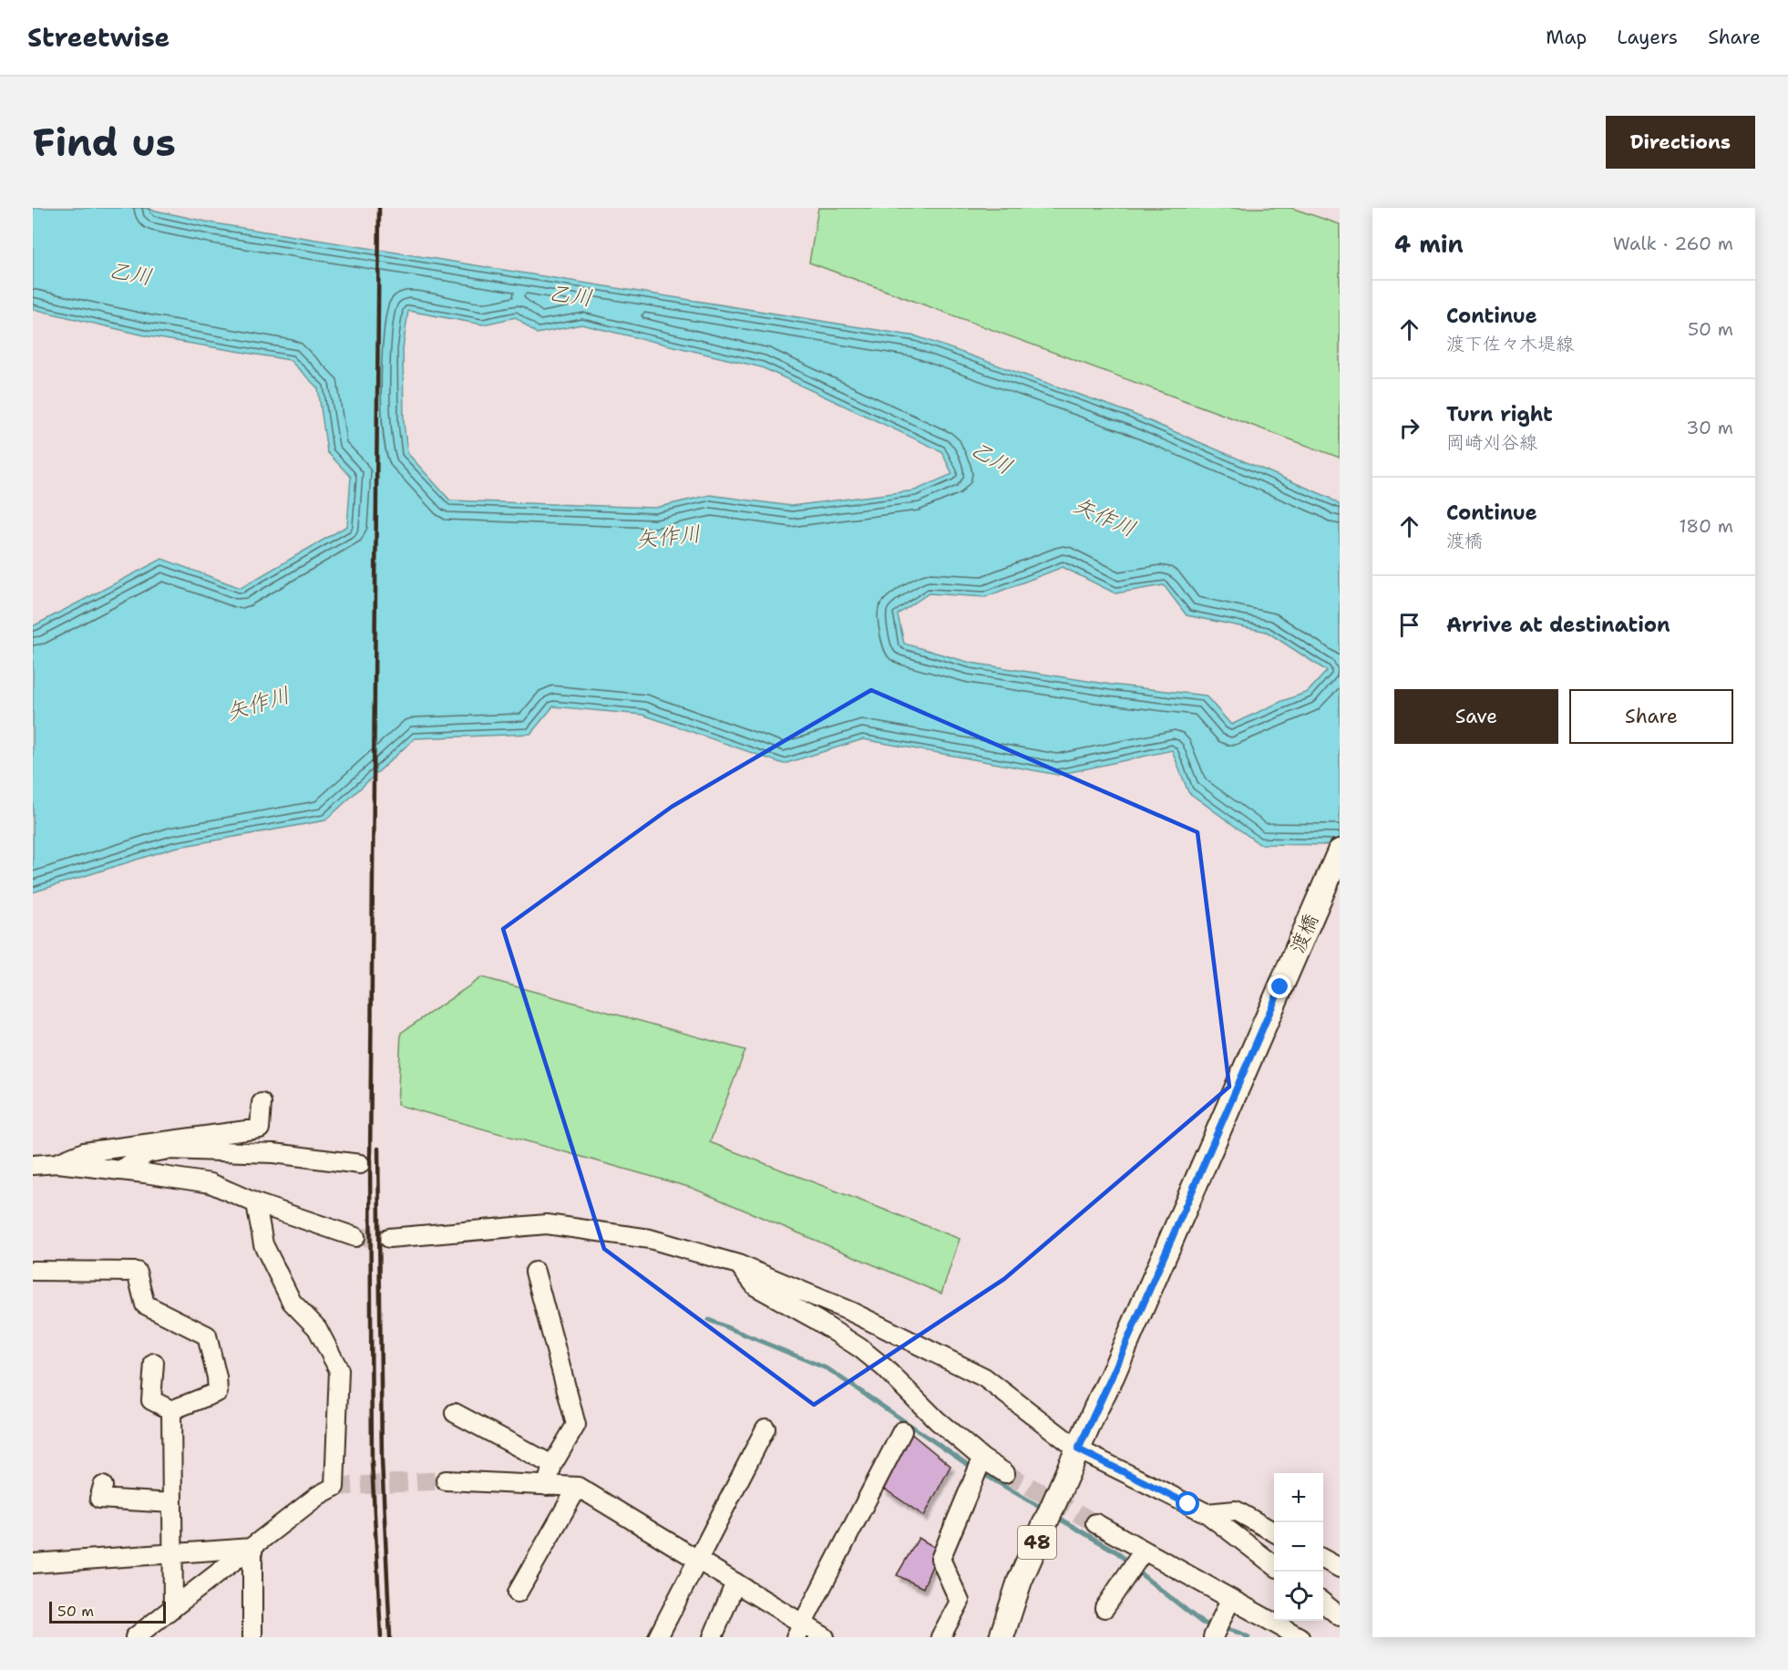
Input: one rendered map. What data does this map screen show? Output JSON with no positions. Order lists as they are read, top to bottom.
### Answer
{
  "streets": {
    "main road": ["渡橋", "48"]
  },
  "crossings": [
    ["渡橋", "48"]
  ],
  "water": ["乙川", "矢作川"],
  "scale_bar": "50 m",
  "page": {
    "header": "Streetwise",
    "nav": ["Map", "Layers", "Share"],
    "buttons": [
      "Directions",
      ["Save", "Share"]
    ],
    "title": "Find us",
    "heading": ["4 min", "Walk · 260 m"],
    "list": [
      ["Continue", "渡下佐々木堤線", "50 m"],
      ["Turn right", "岡崎刈谷線", "30 m"],
      ["Continue", "渡橋", "180 m"],
      "Arrive at destination"
    ],
    "map_buttons": ["+", "−"],
    "scale": "50 m"
  }
}
